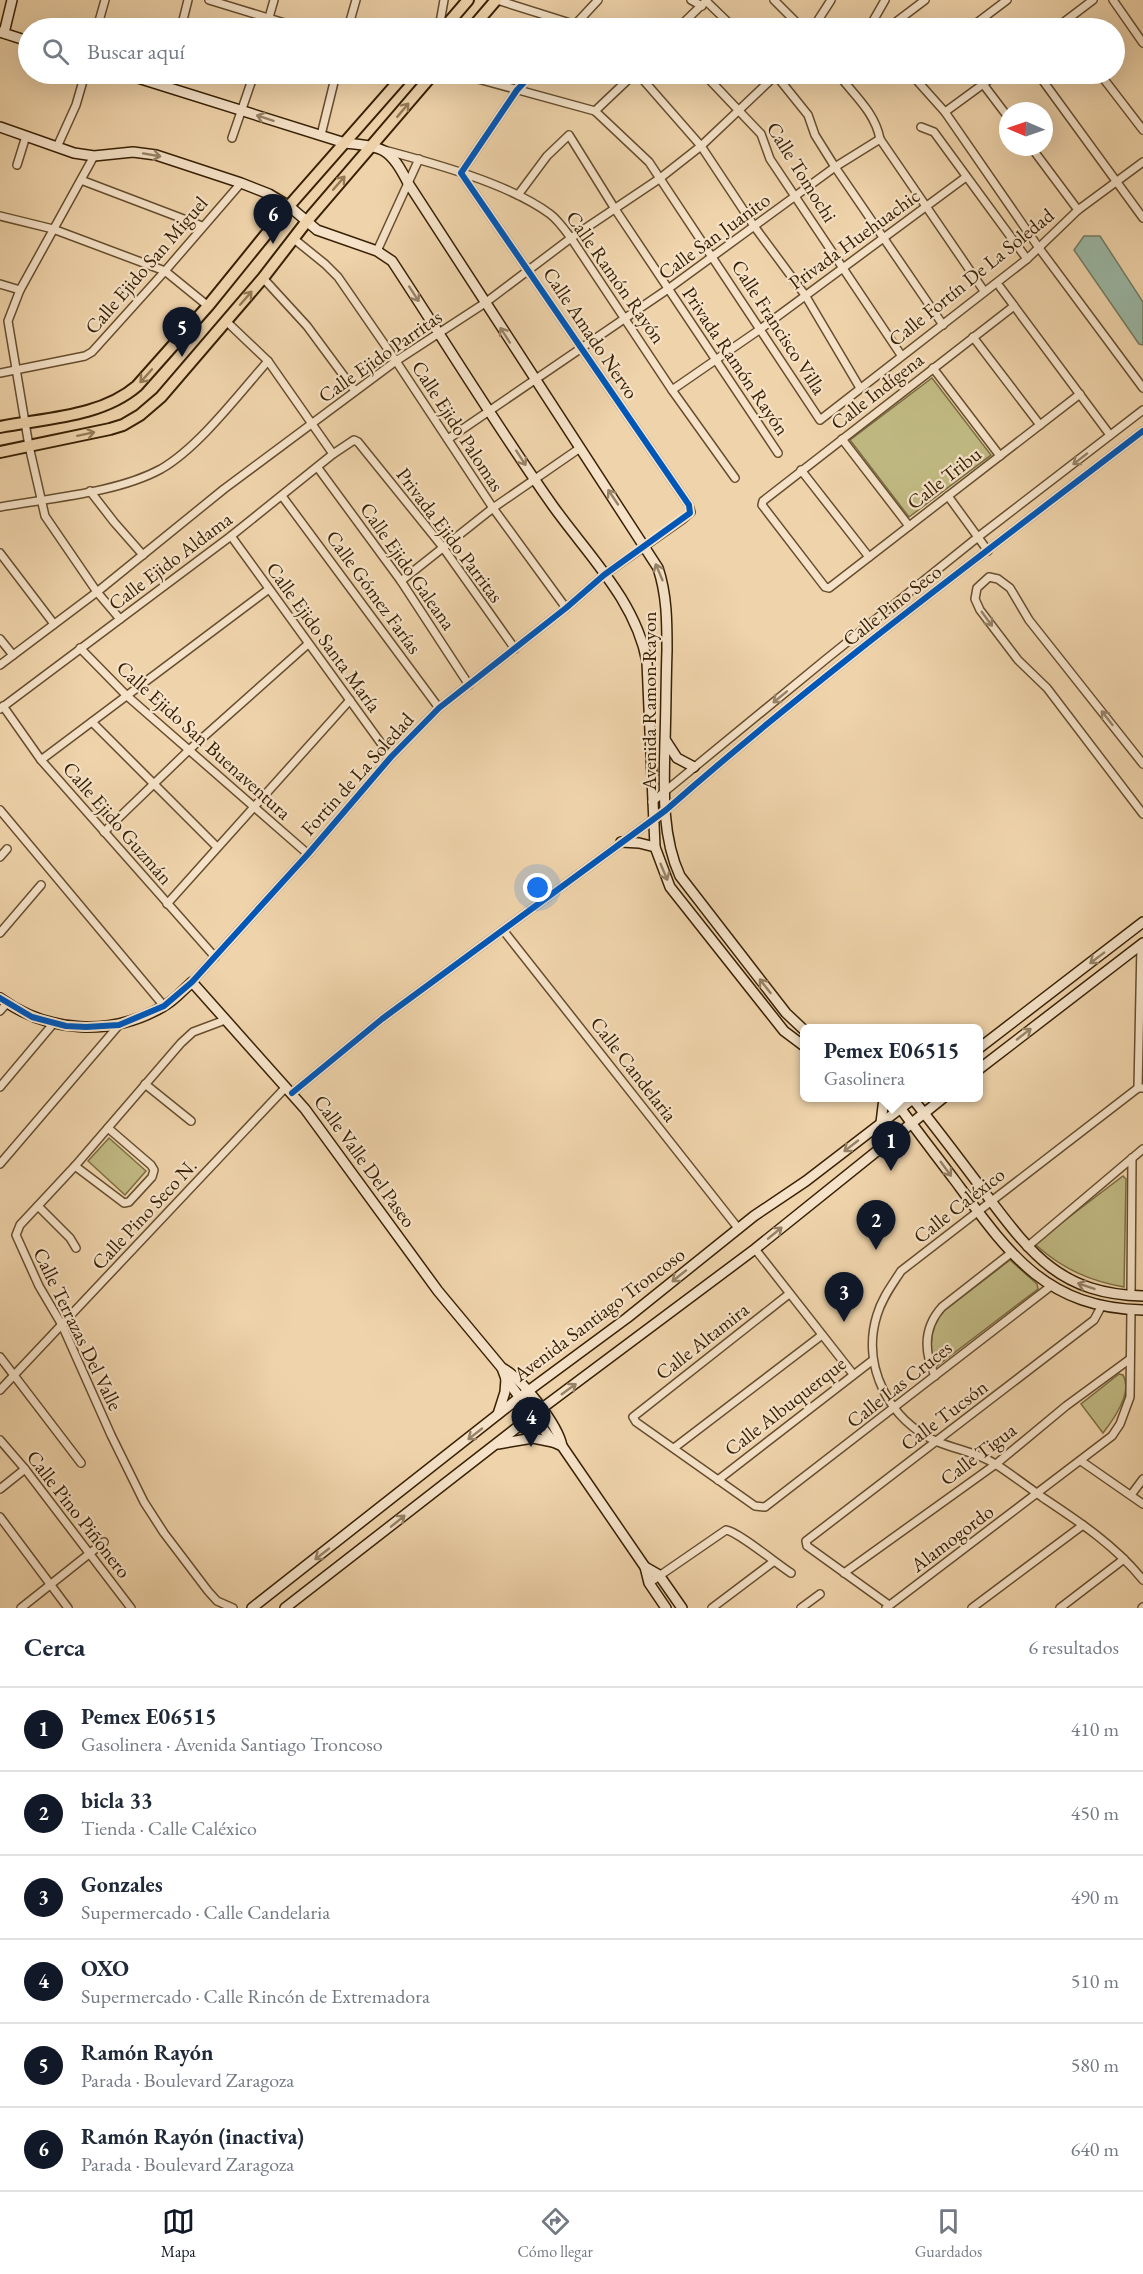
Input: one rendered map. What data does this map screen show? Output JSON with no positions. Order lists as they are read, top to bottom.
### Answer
{
  "streets": {
    "main road": [
      "Calle Ramón Rayón",
      "Avenida Ramon Rayon",
      "Fortin de La Soledad",
      "Calle Valle Del Paseo",
      "Avenida Santiago Troncoso"
    ],
    "street": [
      "Calle Tomochi",
      "Calle San Juanito",
      "Privada Huehuachic",
      "Calle Ejido San Miguel",
      "Calle Fortín De La Soledad",
      "Calle Francisco Villa",
      "Calle Amado Nervo",
      "Calle Ejido Parritas",
      "Privada Ramón Rayón",
      "Calle Indígena",
      "Calle Ejido Palomas",
      "Calle Tribu",
      "Privada Ejido Parritas",
      "Calle Ejido Aldama",
      "Calle Ejido Galeana",
      "Calle Gómez Farías",
      "Calle Pino Seco",
      "Calle Ejido Santa María",
      "Calle Ejido San Buenaventura",
      "Calle Ejido Guzmán",
      "Calle Candelaria",
      "Calle Caléxico",
      "Calle Pino Seco N.",
      "Calle Terrazas Del Valle",
      "Calle Altamira",
      "Calle Las Cruces",
      "Calle Albuquerque",
      "Calle Tucsón",
      "Calle Tigua",
      "Calle Pino Piñonero",
      "Alamogordo"
    ]
  },
  "crossings": [
    ["Calle Tomochi", "Calle San Juanito"],
    ["Calle Tomochi", "Privada Huehuachic"],
    ["Calle Tomochi", "Calle Fortín De La Soledad"],
    ["Calle Tomochi", "Calle Ejido Parritas"],
    ["Calle San Juanito", "Calle Ramón Rayón"],
    ["Calle San Juanito", "Calle Francisco Villa"],
    ["Calle San Juanito", "Calle Amado Nervo"],
    ["Calle San Juanito", "Privada Ramón Rayón"],
    ["Calle San Juanito", "Calle Ejido Palomas"],
    ["Calle San Juanito", "Avenida Ramon Rayon"],
    ["Privada Huehuachic", "Calle Ramón Rayón"],
    ["Privada Huehuachic", "Calle Francisco Villa"],
    ["Privada Huehuachic", "Privada Ramón Rayón"],
    ["Calle Ejido San Miguel", "Avenida Ramon Rayon"],
    ["Calle Ramón Rayón", "Calle Amado Nervo"],
    ["Calle Ramón Rayón", "Calle Ejido Parritas"],
    ["Calle Ramón Rayón", "Privada Ramón Rayón"],
    ["Calle Fortín De La Soledad", "Calle Francisco Villa"],
    ["Calle Francisco Villa", "Calle Ejido Parritas"],
    ["Calle Amado Nervo", "Calle Ejido Parritas"],
    ["Calle Amado Nervo", "Fortin de La Soledad"],
    ["Calle Ejido Parritas", "Privada Ramón Rayón"],
    ["Calle Ejido Parritas", "Calle Ejido Palomas"],
    ["Calle Ejido Parritas", "Avenida Ramon Rayon"],
    ["Calle Indígena", "Calle Tribu"],
    ["Calle Ejido Palomas", "Fortin de La Soledad"],
    ["Privada Ejido Parritas", "Calle Ejido Aldama"],
    ["Privada Ejido Parritas", "Fortin de La Soledad"],
    ["Calle Ejido Aldama", "Calle Ejido Galeana"],
    ["Calle Ejido Aldama", "Calle Gómez Farías"],
    ["Calle Ejido Aldama", "Calle Ejido Santa María"],
    ["Calle Ejido Aldama", "Calle Ejido San Buenaventura"],
    ["Calle Ejido Aldama", "Calle Ejido Guzmán"],
    ["Calle Ejido Galeana", "Fortin de La Soledad"],
    ["Calle Gómez Farías", "Fortin de La Soledad"],
    ["Calle Pino Seco", "Avenida Ramon Rayon"],
    ["Calle Pino Seco", "Calle Candelaria"],
    ["Calle Pino Seco", "Calle Pino Seco N."],
    ["Calle Ejido Santa María", "Fortin de La Soledad"],
    ["Avenida Ramon Rayon", "Fortin de La Soledad"],
    ["Calle Ejido San Buenaventura", "Fortin de La Soledad"],
    ["Fortin de La Soledad", "Calle Ejido Guzmán"],
    ["Fortin de La Soledad", "Calle Valle Del Paseo"],
    ["Calle Candelaria", "Calle Pino Seco N."],
    ["Calle Candelaria", "Avenida Santiago Troncoso"],
    ["Calle Valle Del Paseo", "Calle Pino Seco N."],
    ["Calle Valle Del Paseo", "Avenida Santiago Troncoso"],
    ["Calle Valle Del Paseo", "Calle Terrazas Del Valle"],
    ["Calle Caléxico", "Calle Las Cruces"],
    ["Calle Caléxico", "Calle Albuquerque"],
    ["Calle Caléxico", "Calle Tucsón"],
    ["Calle Caléxico", "Calle Tigua"],
    ["Calle Caléxico", "Alamogordo"],
    ["Calle Pino Seco N.", "Calle Terrazas Del Valle"],
    ["Calle Las Cruces", "Calle Albuquerque"],
    ["Calle Tucsón", "Calle Tigua"],
    ["Calle Tigua", "Alamogordo"]
  ],
  "north": "left",
  "page": {
    "search": "Buscar aquí",
    "pins": [
      "6",
      "5",
      "1",
      "2",
      "3",
      "4"
    ],
    "popup": ["Pemex E06515", "Gasolinera"],
    "heading": ["Cerca", "6 resultados"],
    "list": [
      {
        "mark": "1",
        "name": "Pemex E06515",
        "note": "Gasolinera · Avenida Santiago Troncoso",
        "value": "410 m"
      },
      {
        "mark": "2",
        "name": "bicla 33",
        "note": "Tienda · Calle Caléxico",
        "value": "450 m"
      },
      {
        "mark": "3",
        "name": "Gonzales",
        "note": "Supermercado · Calle Candelaria",
        "value": "490 m"
      },
      {
        "mark": "4",
        "name": "OXO",
        "note": "Supermercado · Calle Rincón de Extremadora",
        "value": "510 m"
      },
      {
        "mark": "5",
        "name": "Ramón Rayón",
        "note": "Parada · Boulevard Zaragoza",
        "value": "580 m"
      },
      {
        "mark": "6",
        "name": "Ramón Rayón (inactiva)",
        "note": "Parada · Boulevard Zaragoza",
        "value": "640 m"
      }
    ],
    "nav": ["Mapa", "Cómo llegar", "Guardados"]
  }
}
